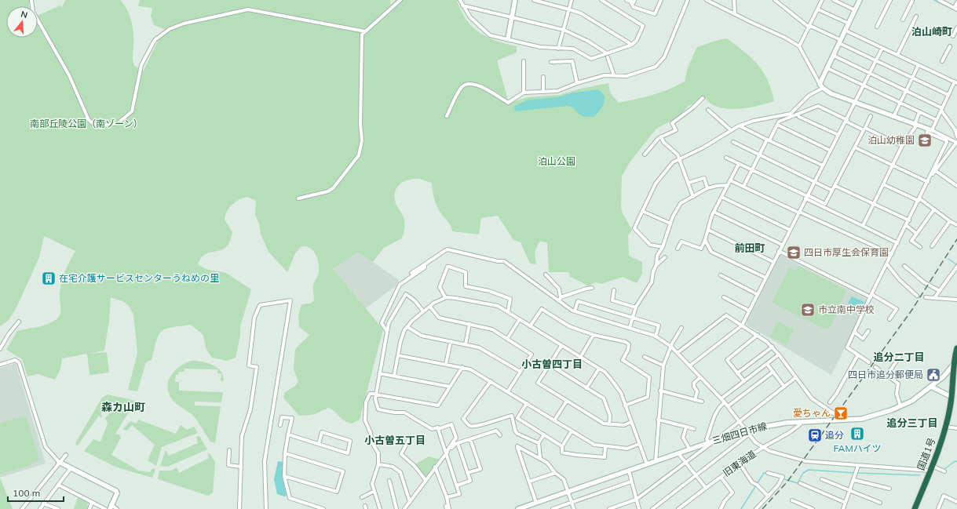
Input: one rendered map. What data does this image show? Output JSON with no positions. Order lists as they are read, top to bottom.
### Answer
{
  "streets": {
    "highway": ["国道1号"],
    "main road": ["三畑四日市線"],
    "street": ["旧東海道"]
  },
  "crossings": [
    ["三畑四日市線", "国道1号"],
    ["三畑四日市線", "旧東海道"]
  ],
  "districts": [
    "泊山崎町",
    "前田町",
    "追分二丁目",
    "小古曽四丁目",
    "森カ山町",
    "追分三丁目",
    "小古曽五丁目"
  ],
  "parks": ["南部丘陵公園（南ゾーン）", "泊山公園"],
  "places": {
    "school or university": ["泊山幼稚園", "四日市厚生会保育園", "市立南中学校"],
    "building": ["在宅介護サービスセンターうねめの里", "FAMハイツ"],
    "public building": ["四日市追分郵便局"],
    "bar": ["愛ちゃん"],
    "station": ["追分"]
  },
  "scale_bar": "100 m",
  "north": "top"
}
